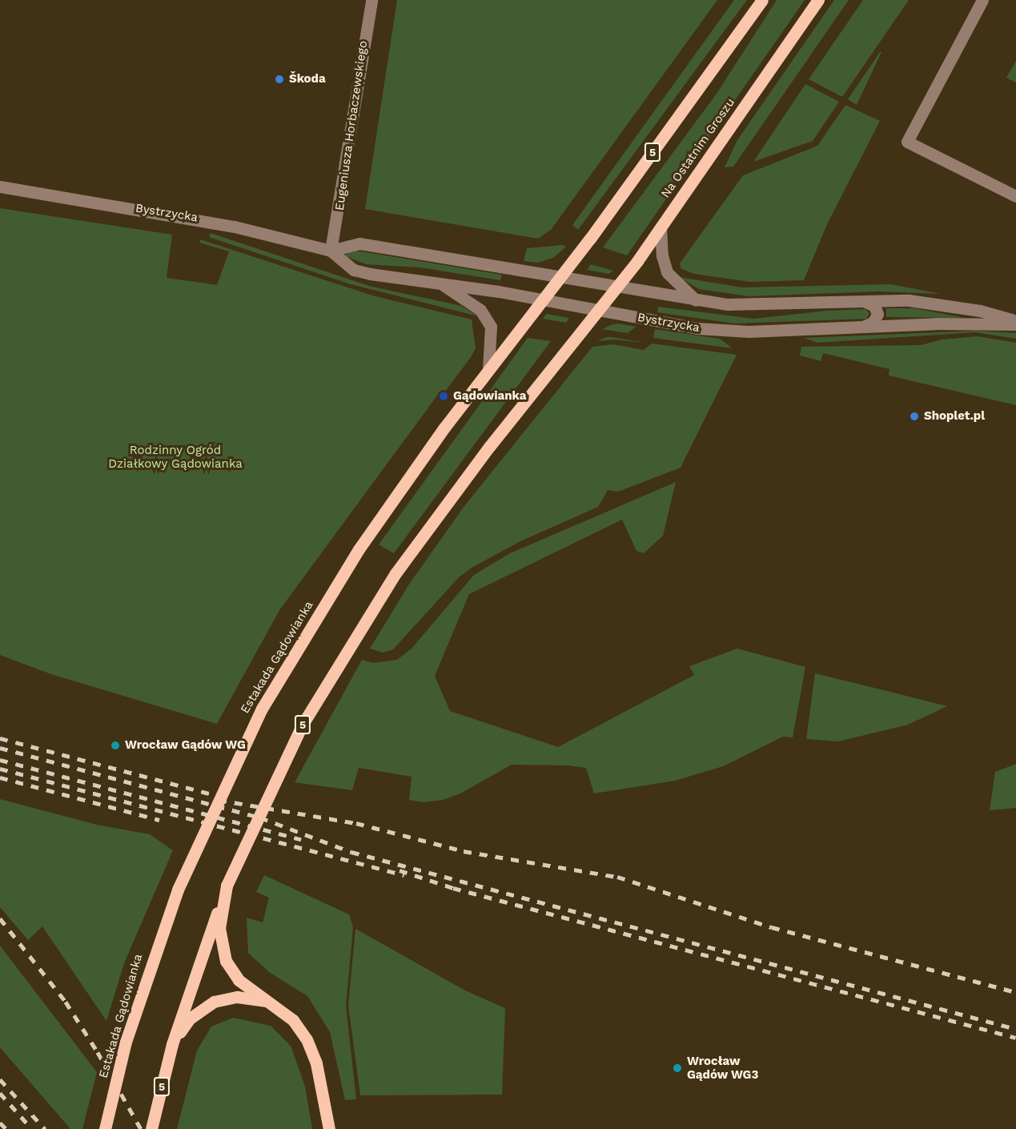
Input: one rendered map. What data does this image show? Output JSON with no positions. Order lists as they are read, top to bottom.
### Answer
{
  "streets": {
    "main road": ["Na Ostatnim Groszu", "5", "Estakada Gądowianka"],
    "street": ["Eugeniusza Horbaczewskiego", "Bystrzycka"]
  },
  "crossings": [
    ["Eugeniusza Horbaczewskiego", "Bystrzycka"],
    ["Na Ostatnim Groszu", "5"],
    ["Na Ostatnim Groszu", "Bystrzycka"],
    ["5", "Bystrzycka"],
    ["5", "Estakada Gądowianka"],
    ["Bystrzycka", "Estakada Gądowianka"]
  ],
  "parks": ["Rodzinny Ogród Działkowy Gądowianka"],
  "places": [
    "Škoda",
    "Gądowianka",
    "Shoplet.pl",
    "Wrocław Gądów WG",
    "Wrocław Gądów WG3"
  ]
}
